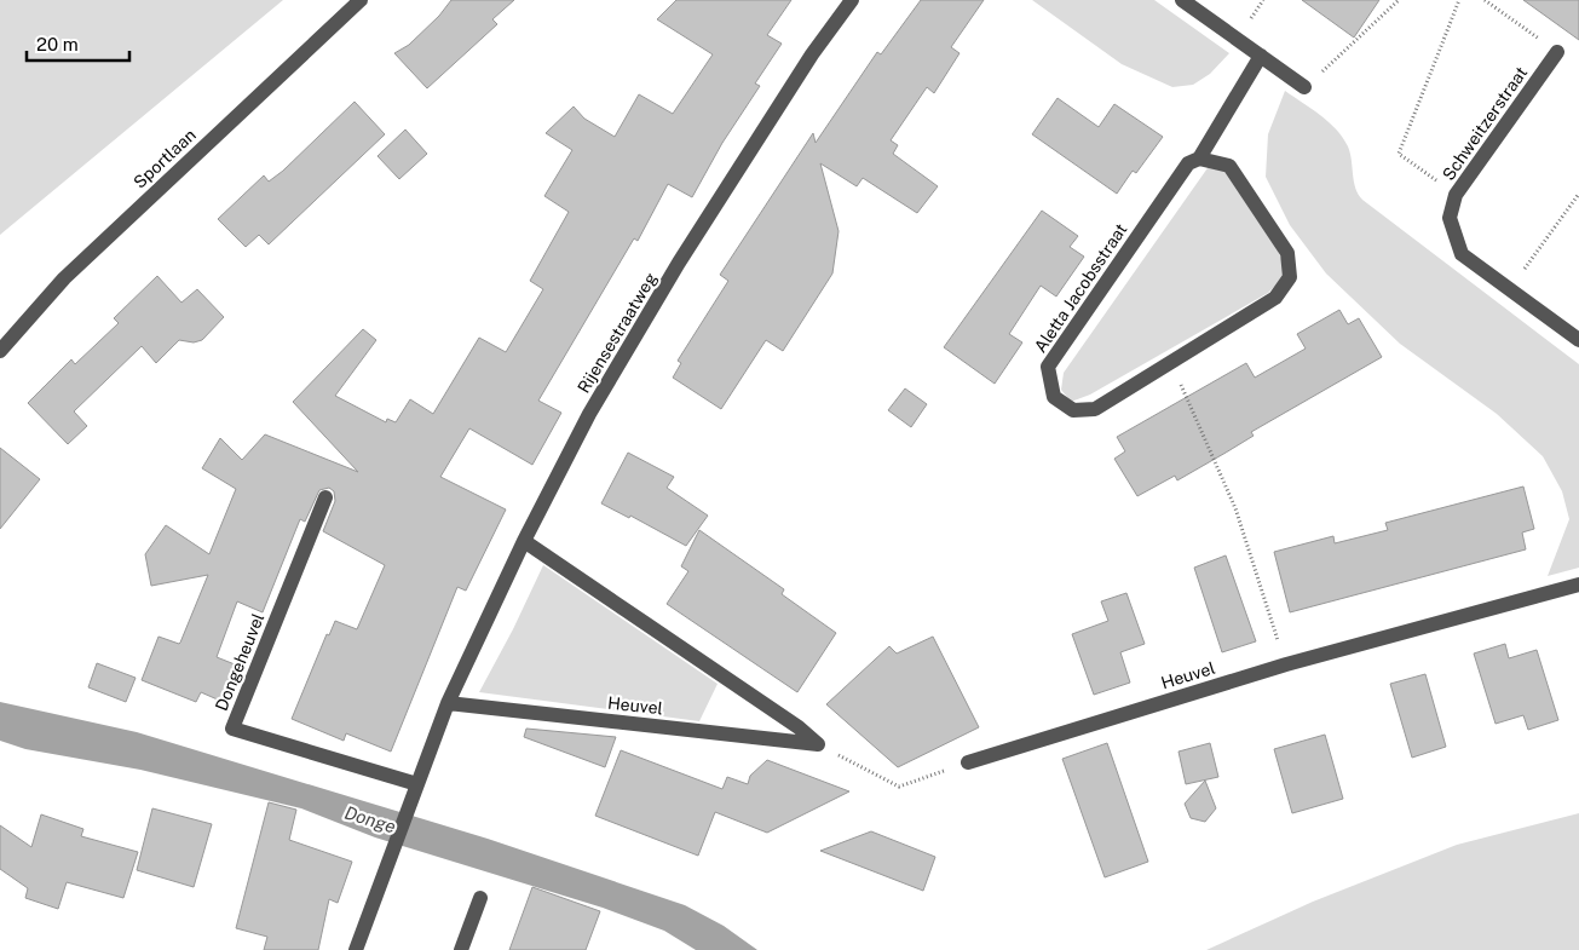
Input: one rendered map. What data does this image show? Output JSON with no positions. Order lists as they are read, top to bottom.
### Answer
{
  "streets": {
    "street": [
      "Schweitzerstraat",
      "Sportlaan",
      "Aletta Jacobsstraat",
      "Rijensestraatweg",
      "Dongeheuvel",
      "Heuvel"
    ]
  },
  "crossings": [
    ["Rijensestraatweg", "Dongeheuvel"],
    ["Rijensestraatweg", "Heuvel"]
  ],
  "water": ["Donge"],
  "scale_bar": "20 m"
}
